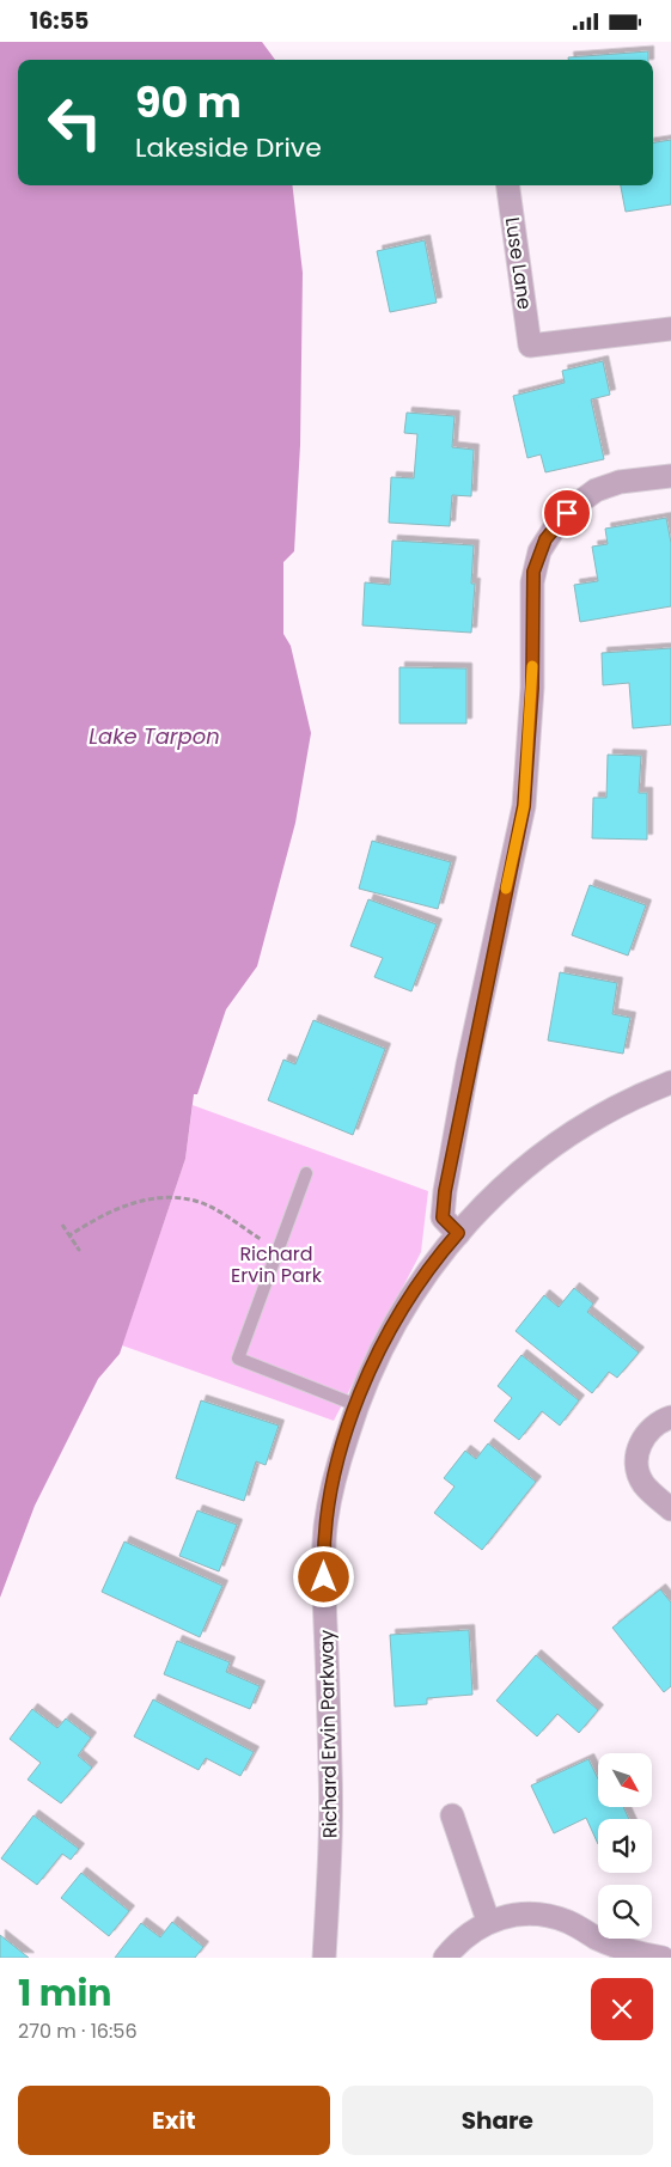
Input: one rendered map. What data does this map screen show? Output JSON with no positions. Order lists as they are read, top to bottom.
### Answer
{
  "streets": {
    "street": ["Luse Lane", "Richard Ervin Parkway"]
  },
  "water": ["Lake Tarpon"],
  "parks": ["Richard Ervin Park"],
  "north": "bottom right",
  "page": {
    "status": "16:55",
    "turn": ["90 m", "Lakeside Drive"],
    "heading": ["1 min", "270 m · 16:56"],
    "buttons": ["Exit", "Share"]
  }
}
